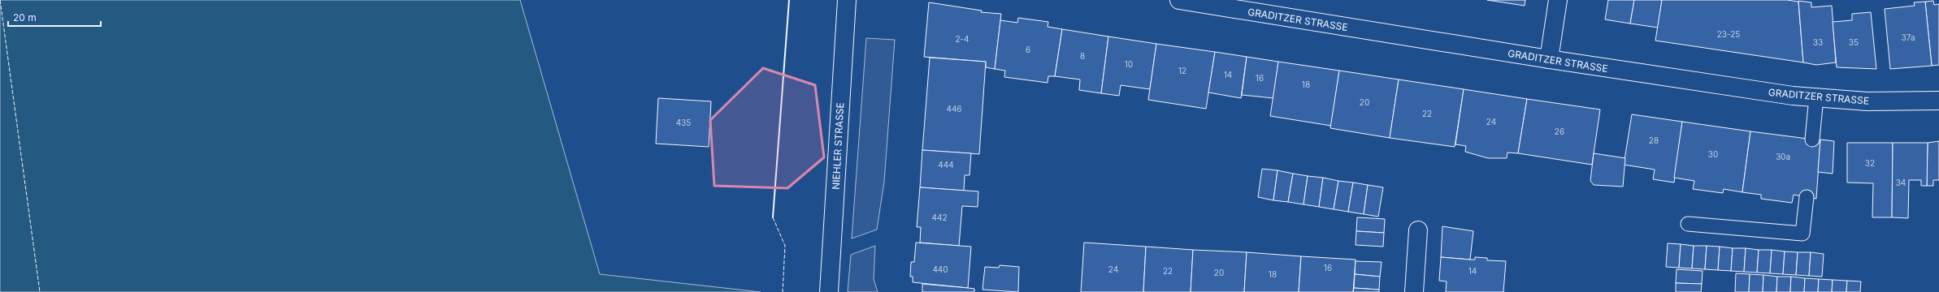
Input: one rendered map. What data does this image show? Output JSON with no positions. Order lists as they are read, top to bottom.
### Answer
{
  "streets": {
    "street": ["GRADITZER STRASSE", "NIEHLER STRASSE"]
  },
  "house_numbers": [
    "23-25",
    "37a",
    "2-4",
    "33",
    "35",
    "6",
    "8",
    "10",
    "12",
    "14",
    "16",
    "18",
    "20",
    "446",
    "22",
    "24",
    "435",
    "26",
    "28",
    "30",
    "30a",
    "32",
    "444",
    "34",
    "442",
    "16",
    "440",
    "24",
    "22",
    "14",
    "20",
    "18"
  ],
  "scale_bar": "20 m"
}
